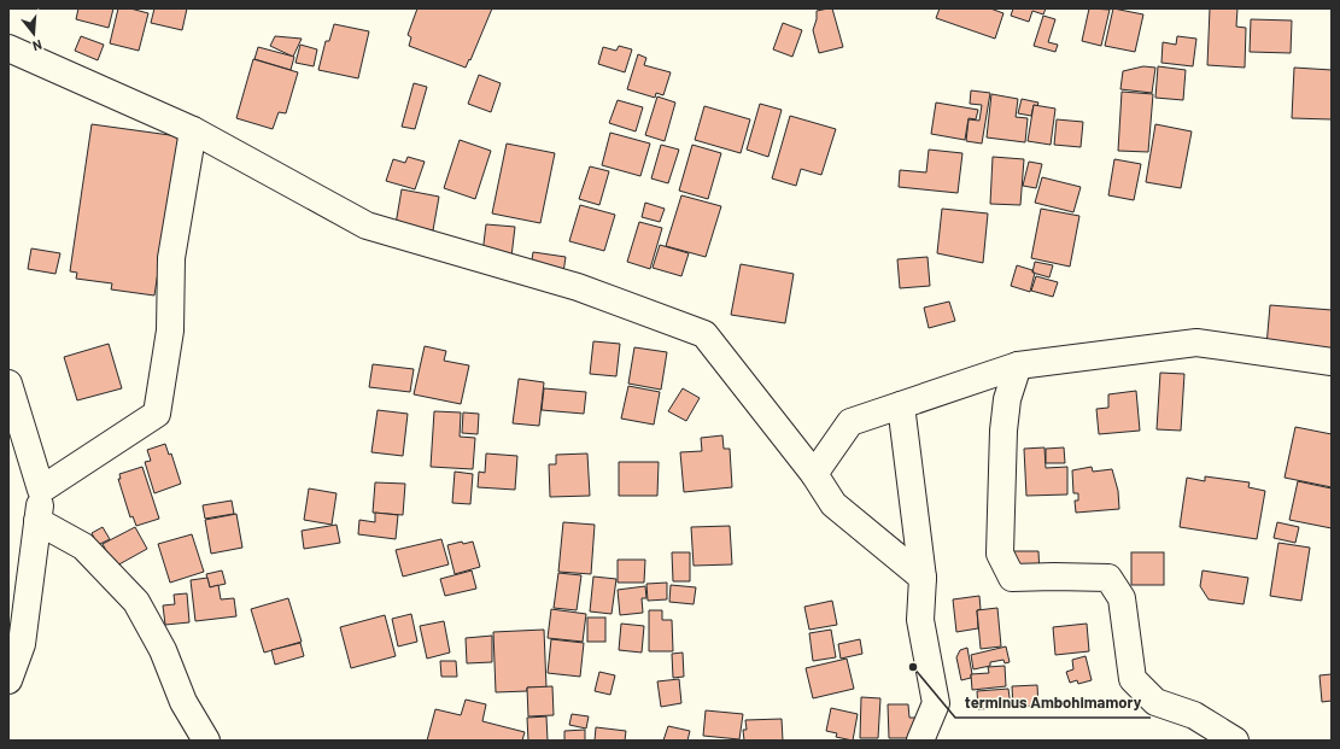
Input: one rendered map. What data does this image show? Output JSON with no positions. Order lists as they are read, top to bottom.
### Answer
{
  "places": ["terminus Ambohimamory"],
  "north": "bottom"
}
